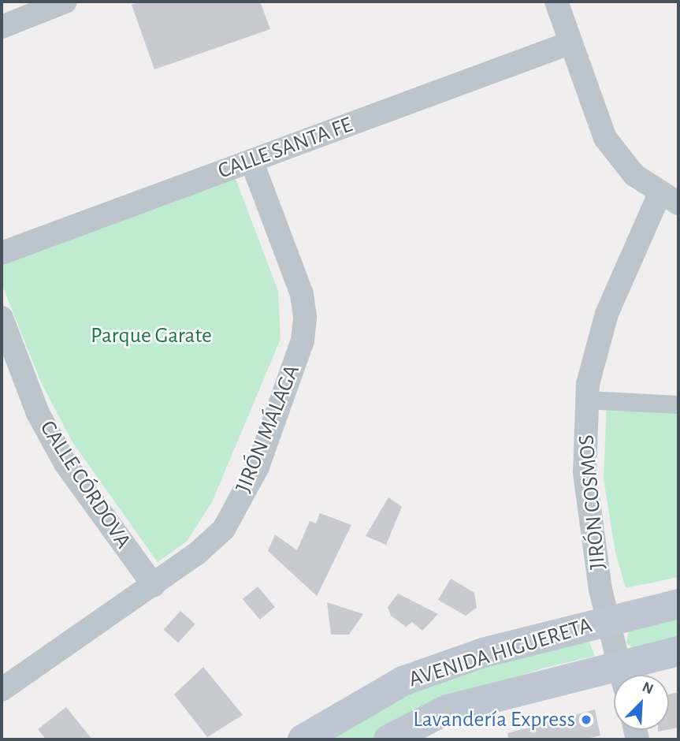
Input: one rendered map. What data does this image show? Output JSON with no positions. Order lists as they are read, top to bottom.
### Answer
{
  "streets": {
    "main road": ["AVENIDA HIGUERETA"],
    "street": [
      "CALLE SANTA FE",
      "JIRÓN MÁLAGA",
      "CALLE CÓRDOVA",
      "JIRÓN COSMOS"
    ]
  },
  "crossings": [
    ["CALLE SANTA FE", "JIRÓN MÁLAGA"],
    ["JIRÓN MÁLAGA", "CALLE CÓRDOVA"],
    ["JIRÓN COSMOS", "AVENIDA HIGUERETA"]
  ],
  "parks": ["Parque Garate"],
  "places": ["Lavandería Express"],
  "north": "top right"
}
